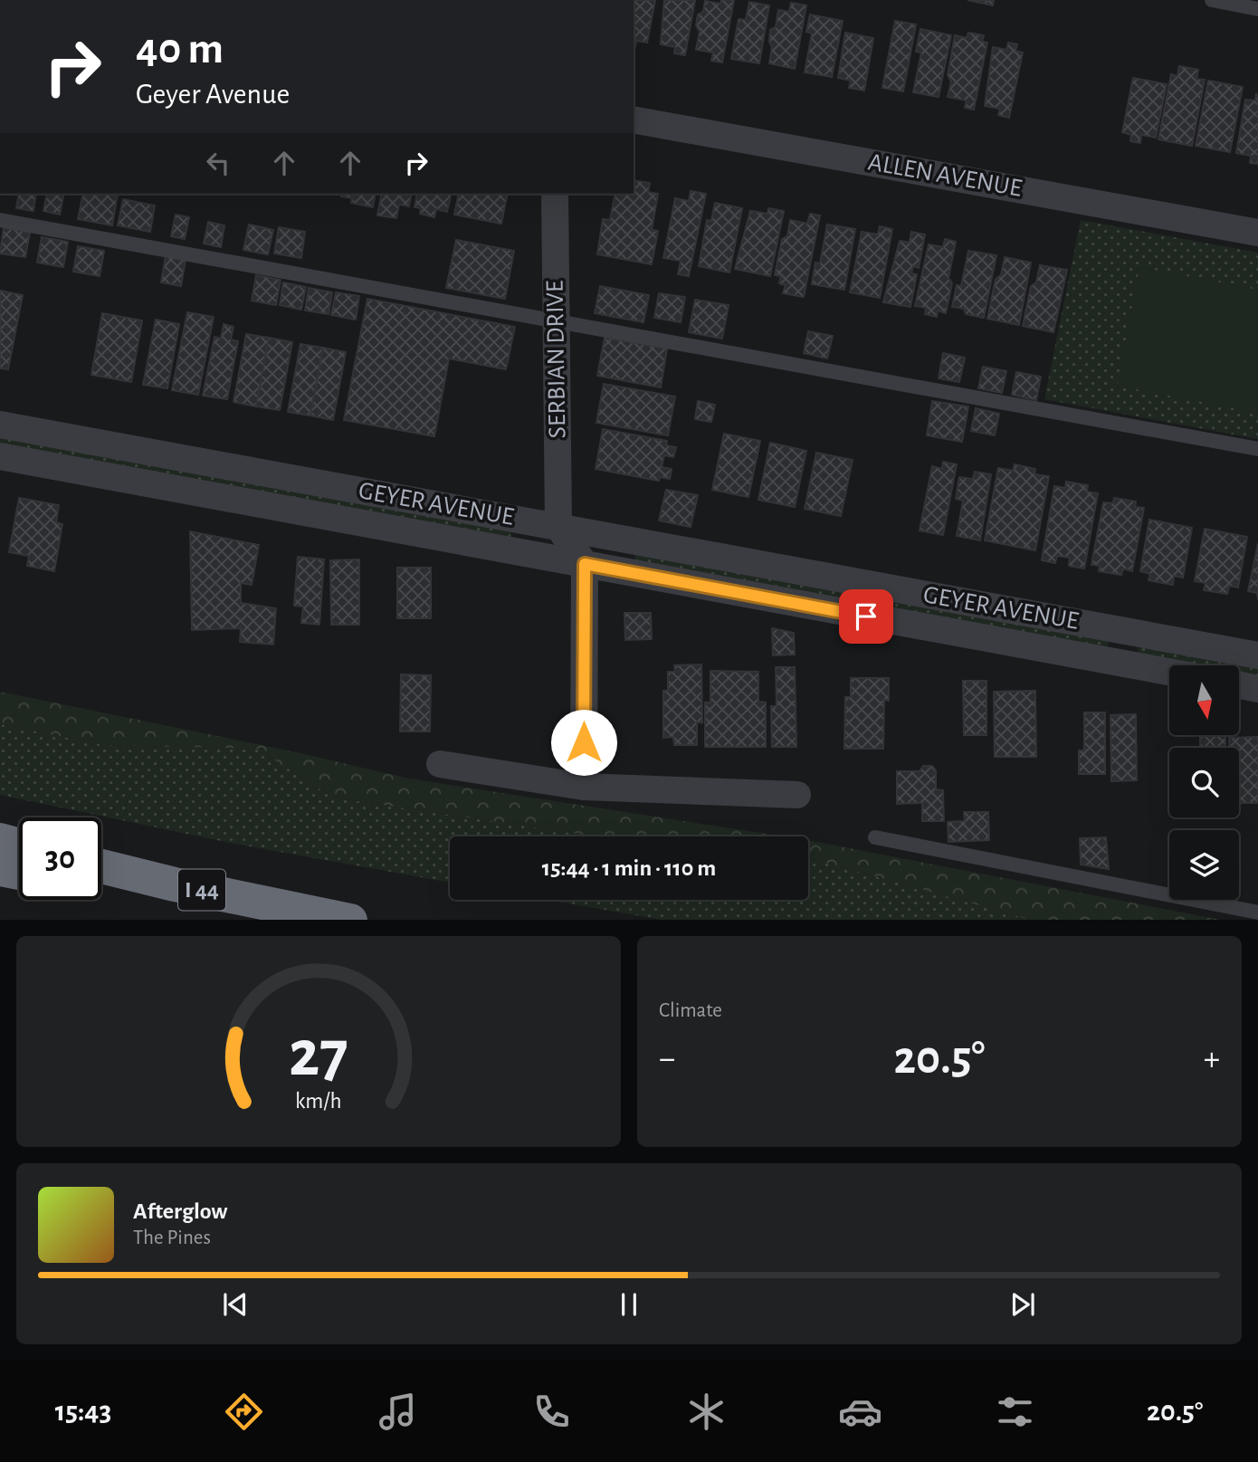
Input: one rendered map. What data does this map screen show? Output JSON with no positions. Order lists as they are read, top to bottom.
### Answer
{
  "streets": {
    "highway": ["I 44"],
    "street": ["ALLEN AVENUE", "SERBIAN DRIVE", "GEYER AVENUE"]
  },
  "crossings": [
    ["SERBIAN DRIVE", "GEYER AVENUE"]
  ],
  "north": "bottom",
  "page": {
    "turn": ["40 m", "Geyer Avenue"],
    "limit": "30",
    "trip": "15:44 · 1 min · 110 m",
    "tile": "Climate",
    "heat": ["−", "20.5°", "+"],
    "song": ["Afterglow", "The Pines"],
    "tabs": ["15:43", "20.5°"],
    "gauge": ["27", "km/h"]
  }
}
